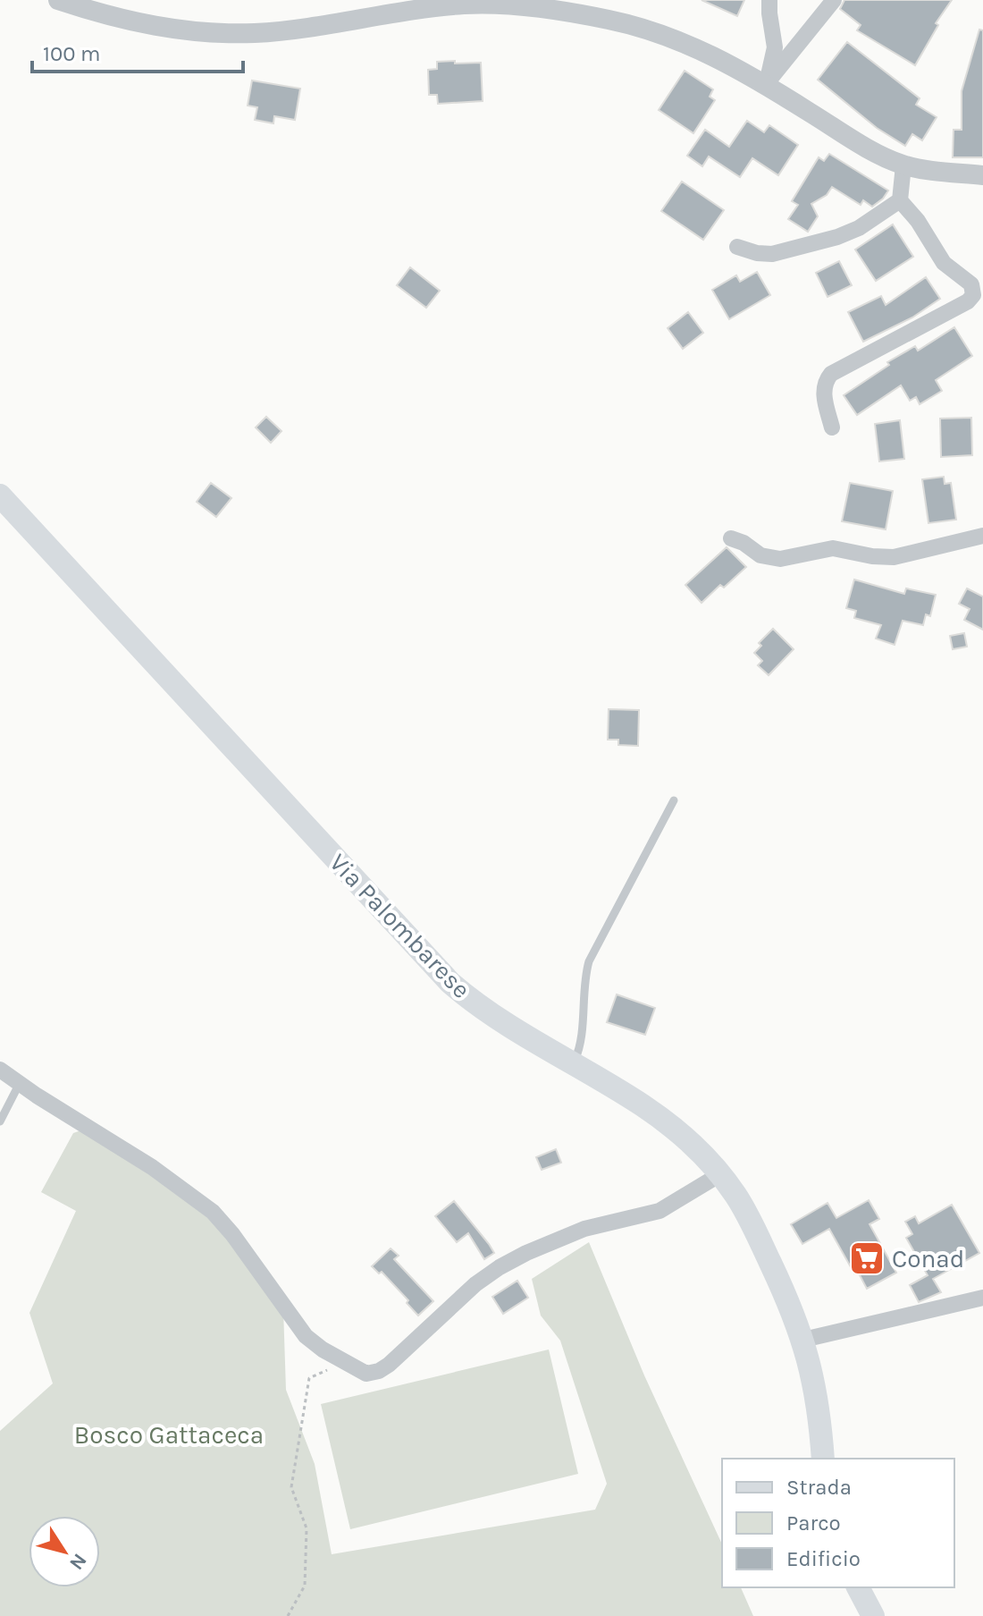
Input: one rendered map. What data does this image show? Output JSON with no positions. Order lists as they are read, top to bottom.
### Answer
{
  "streets": {
    "main road": ["Via Palombarese"]
  },
  "parks": ["Bosco Gattaceca"],
  "places": {
    "supermarket": ["Conad"]
  },
  "legend": ["Strada", "Parco", "Edificio"],
  "scale_bar": "100 m",
  "north": "bottom right"
}
